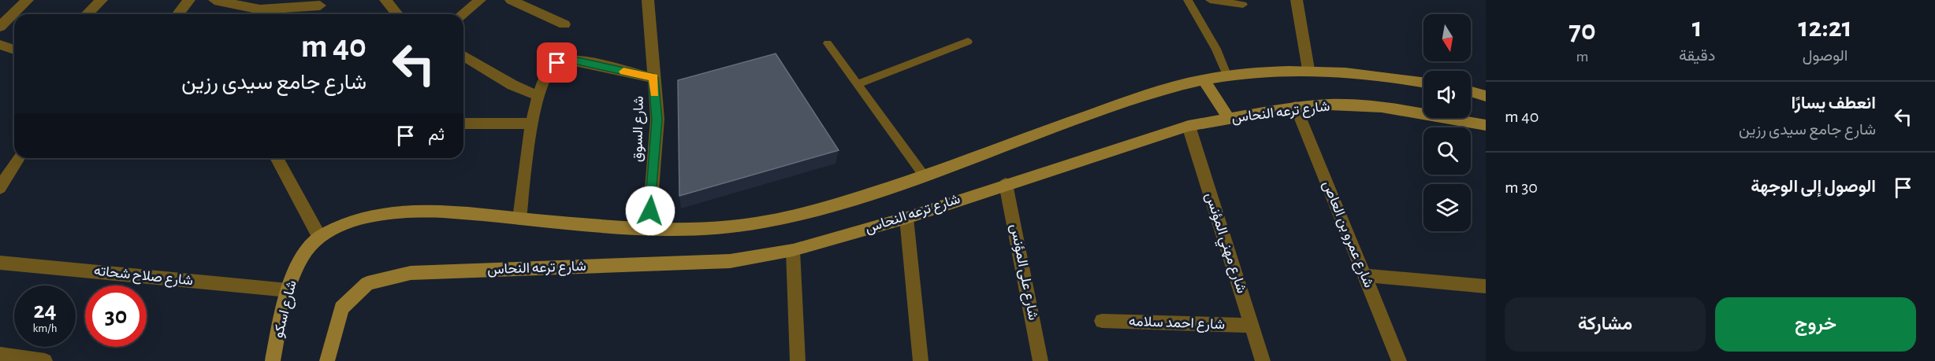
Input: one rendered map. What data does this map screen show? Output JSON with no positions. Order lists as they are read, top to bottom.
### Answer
{
  "streets": {
    "main road": ["شارع ترعه النحاس", "شارع اسكو"],
    "street": [
      "شارع السوق",
      "شارع عمرو بن العاص",
      "شارع مهني المؤنس",
      "شارع على المؤنس",
      "شارع صلاح شحاته",
      "شارع احمد سلامه"
    ]
  },
  "crossings": [
    ["شارع ترعه النحاس", "شارع عمرو بن العاص"],
    ["شارع ترعه النحاس", "شارع مهني المؤنس"],
    ["شارع ترعه النحاس", "شارع على المؤنس"],
    ["شارع مهني المؤنس", "شارع احمد سلامه"],
    ["شارع صلاح شحاته", "شارع اسكو"]
  ],
  "north": "bottom",
  "page": {
    "eta": [
      "12:21",
      "الوصول",
      "1",
      "دقيقة",
      "70",
      "m"
    ],
    "turn": ["40 m", "شارع جامع سيدى رزين"],
    "list": [
      {
        "name": "انعطف يسارًا",
        "note": "شارع جامع سيدى رزين",
        "value": "40 m"
      },
      {
        "name": "الوصول إلى الوجهة",
        "value": "30 m"
      }
    ],
    "then": "ثم",
    "speed": "24 km/h",
    "limit": "30",
    "buttons": ["خروج", "مشاركة"]
  }
}
